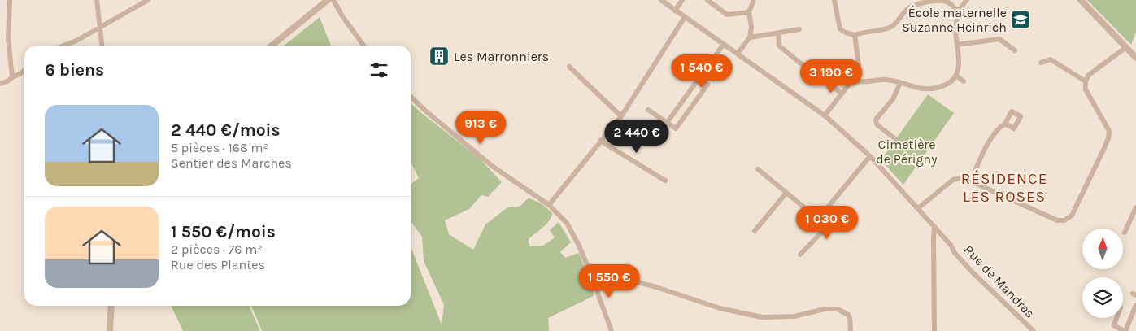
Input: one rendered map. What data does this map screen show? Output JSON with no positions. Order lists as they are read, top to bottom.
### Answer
{
  "streets": {
    "street": ["Rue de Mandres"]
  },
  "districts": ["RÉSIDENCE LES ROSES"],
  "parks": ["Cimetière de Périgny"],
  "places": {
    "school or university": ["École maternelle Suzanne Heinrich"],
    "building": ["Les Marronniers"]
  },
  "north": "top",
  "page": {
    "heading": "6 biens",
    "price": [
      "1 540 €",
      "3 190 €",
      "913 €",
      "2 440 €",
      "1 030 €",
      "1 550 €"
    ],
    "list": [
      {
        "name": "2 440 €/mois",
        "note": "5 pièces · 168 m² · Sentier des Marches"
      },
      {
        "name": "1 550 €/mois",
        "note": "2 pièces · 76 m² · Rue des Plantes"
      }
    ]
  }
}
